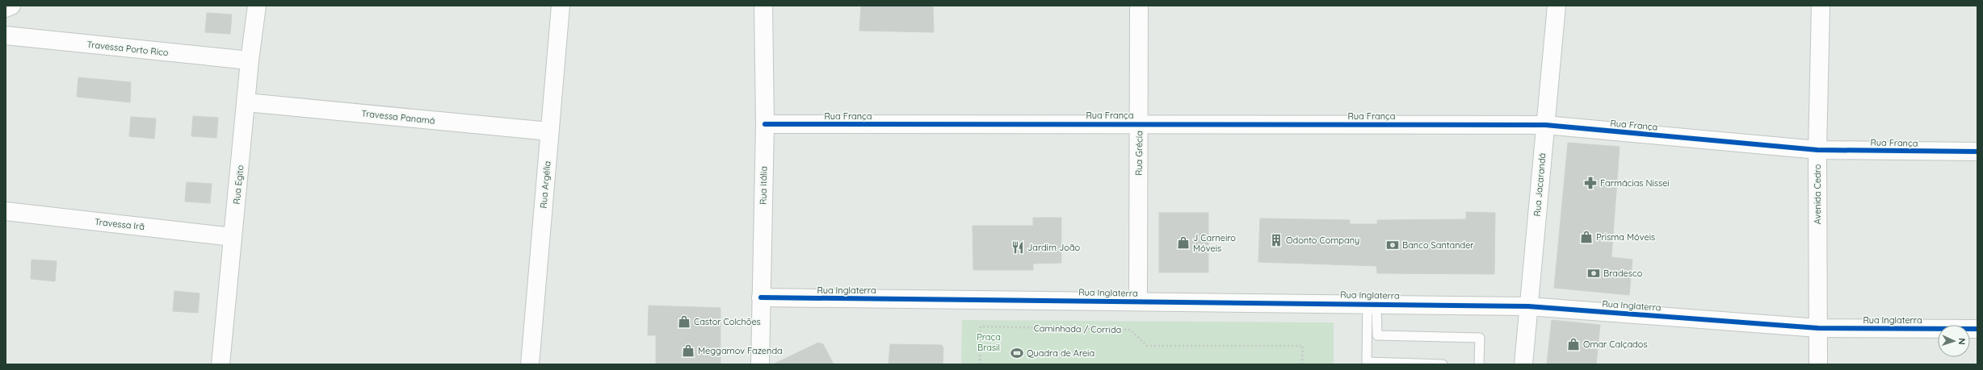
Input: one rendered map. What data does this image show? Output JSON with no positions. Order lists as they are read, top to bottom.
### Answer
{
  "streets": {
    "street": [
      "Travessa Porto Rico",
      "Rua França",
      "Travessa Panamá",
      "Rua Grécia",
      "Rua Egito",
      "Rua Argélia",
      "Rua Jacarandá",
      "Rua Itália",
      "Avenida Cedro",
      "Travessa Irã",
      "Rua Inglaterra"
    ],
    "path": ["Caminhada / Corrida"]
  },
  "crossings": [
    ["Travessa Porto Rico", "Rua Egito"],
    ["Rua França", "Rua Grécia"],
    ["Rua França", "Rua Jacarandá"],
    ["Rua França", "Rua Itália"],
    ["Rua França", "Avenida Cedro"],
    ["Travessa Panamá", "Rua Egito"],
    ["Travessa Panamá", "Rua Argélia"],
    ["Rua Grécia", "Rua Inglaterra"],
    ["Rua Egito", "Travessa Irã"],
    ["Rua Jacarandá", "Rua Inglaterra"],
    ["Rua Itália", "Rua Inglaterra"],
    ["Avenida Cedro", "Rua Inglaterra"]
  ],
  "parks": ["Praça Brasil"],
  "places": {
    "pharmacy": ["Farmácias Nissei"],
    "shop": [
      "Prisma Móveis",
      "J Carneiro Móveis",
      "Castor Colchões",
      "Omar Calçados",
      "Meggamov Fazenda"
    ],
    "building": ["Odonto Company"],
    "bank": ["Banco Santander", "Bradesco"],
    "restaurant": ["Jardim João"],
    "sports": ["Quadra de Areia"]
  },
  "north": "right"
}
